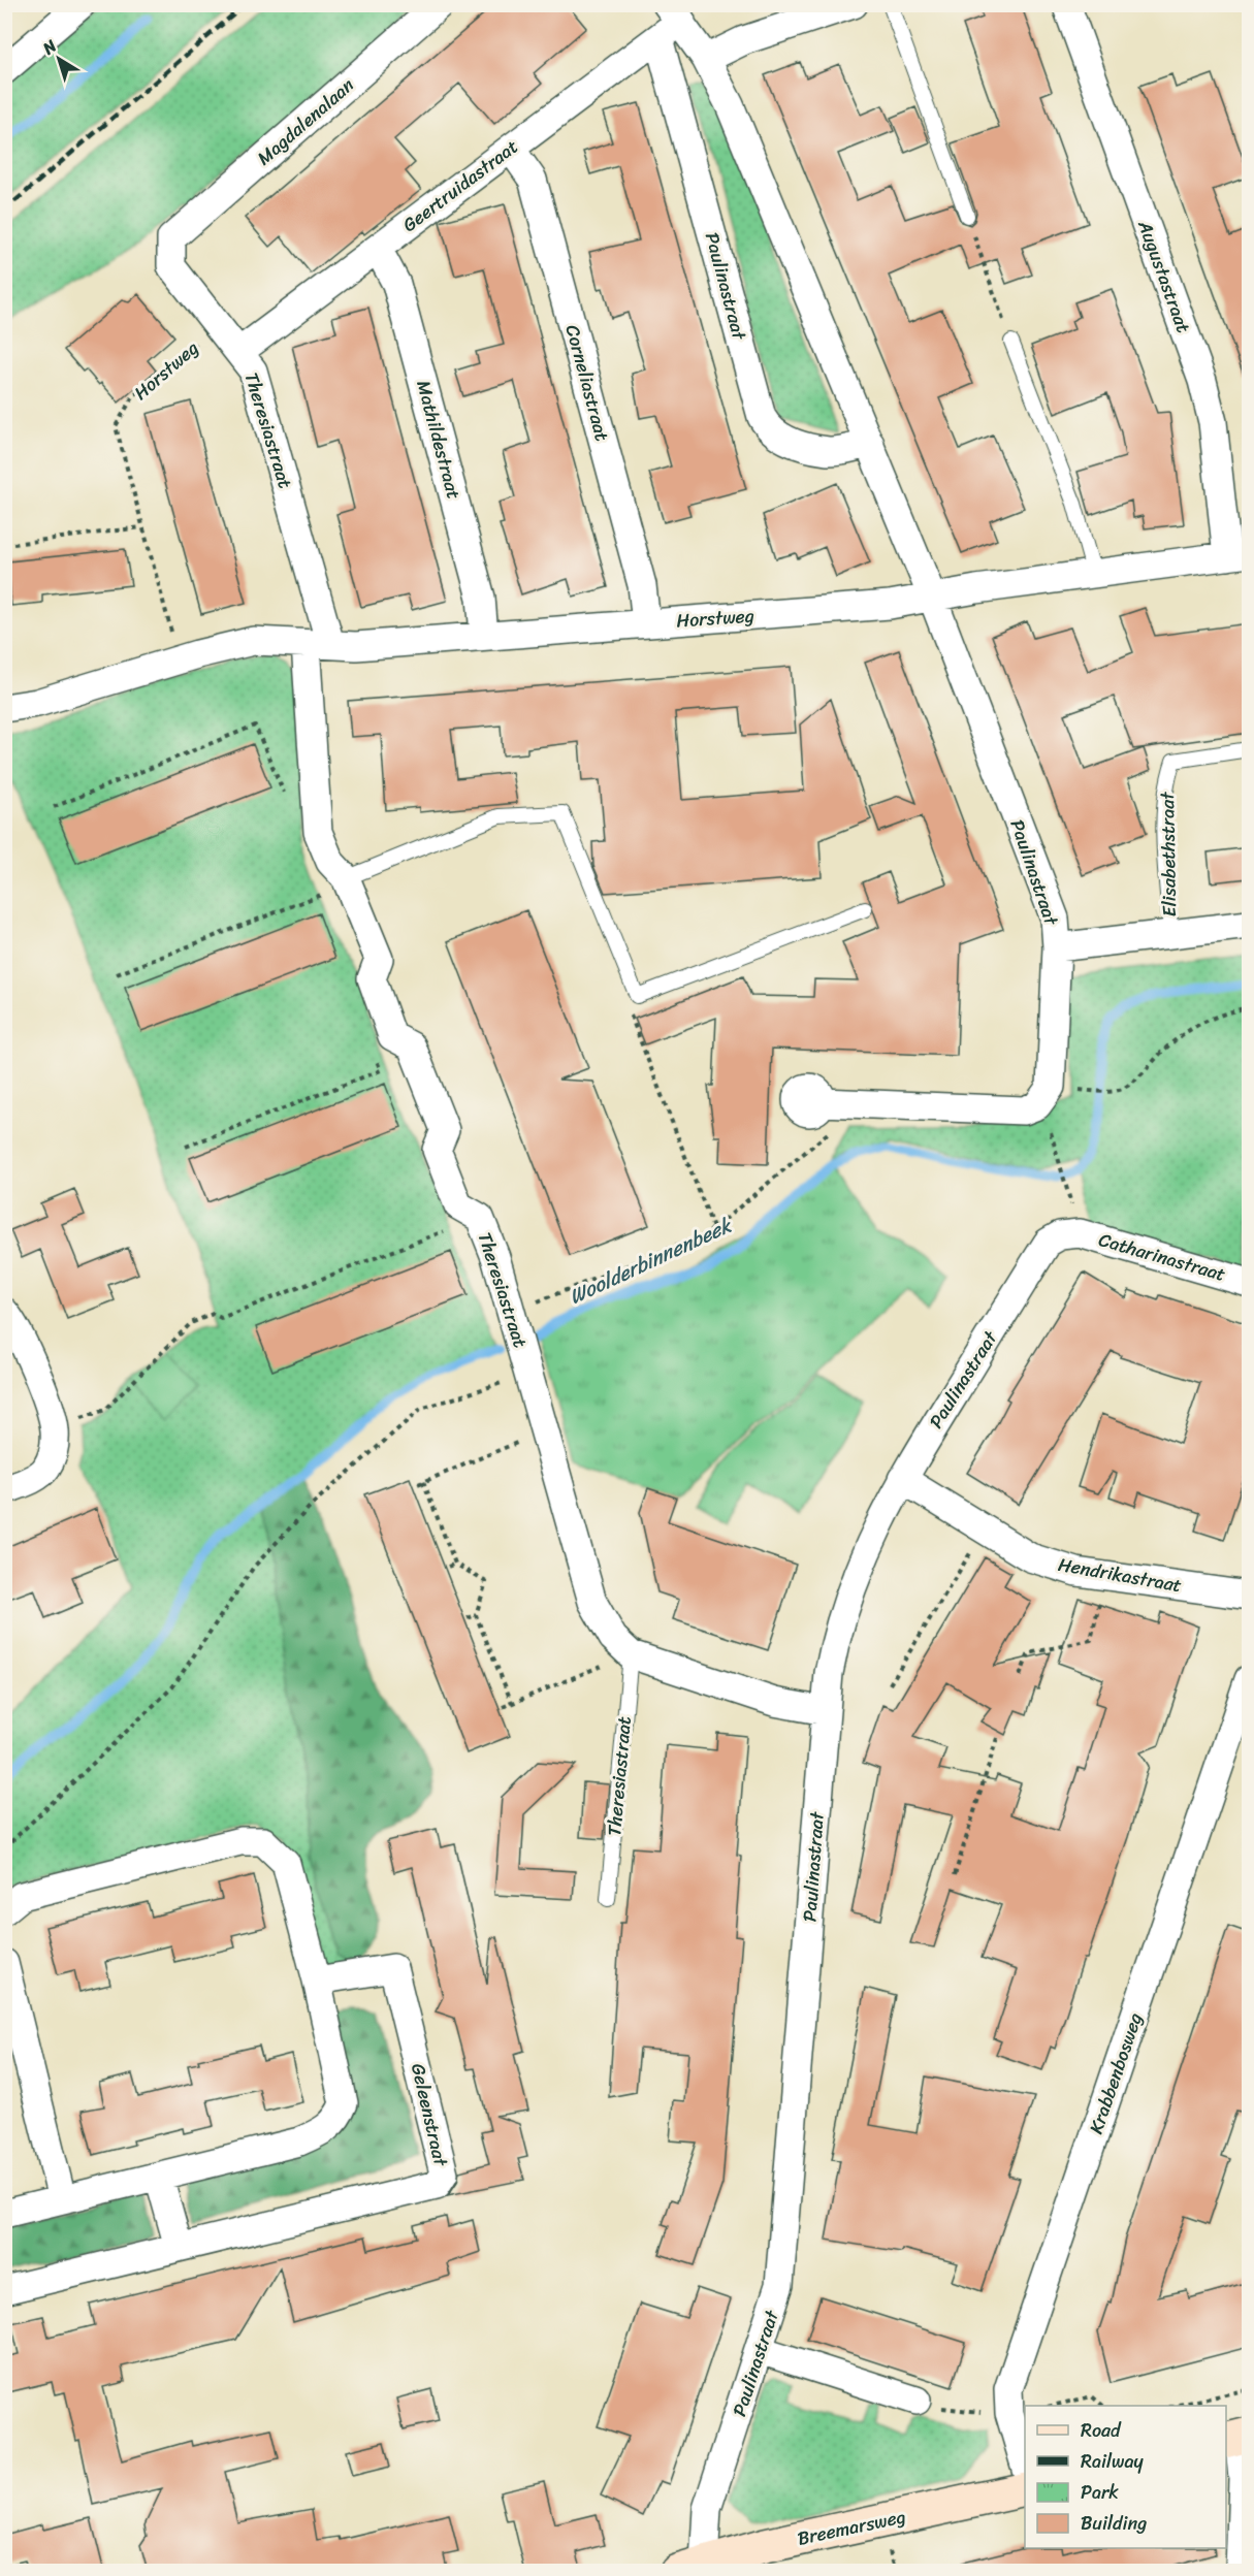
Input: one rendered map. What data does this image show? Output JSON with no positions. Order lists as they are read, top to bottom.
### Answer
{
  "streets": {
    "street": [
      "Magdalenalaan",
      "Geertruidastraat",
      "Augustastraat",
      "Paulinastraat",
      "Horstweg",
      "Corneliastraat",
      "Theresiastraat",
      "Mathildestraat",
      "Elisabethstraat",
      "Catharinastraat",
      "Hendrikastraat",
      "Krabbenbosweg",
      "Geleenstraat",
      "Breemarsweg"
    ]
  },
  "crossings": [
    ["Magdalenalaan", "Theresiastraat"],
    ["Geertruidastraat", "Paulinastraat"],
    ["Geertruidastraat", "Corneliastraat"],
    ["Geertruidastraat", "Theresiastraat"],
    ["Geertruidastraat", "Mathildestraat"],
    ["Augustastraat", "Horstweg"],
    ["Paulinastraat", "Horstweg"],
    ["Paulinastraat", "Theresiastraat"],
    ["Paulinastraat", "Elisabethstraat"],
    ["Paulinastraat", "Catharinastraat"],
    ["Paulinastraat", "Hendrikastraat"],
    ["Paulinastraat", "Breemarsweg"],
    ["Horstweg", "Corneliastraat"],
    ["Horstweg", "Theresiastraat"],
    ["Horstweg", "Mathildestraat"]
  ],
  "water": ["Woolderbinnenbeek"],
  "legend": [
    "Road",
    "Railway",
    "Park",
    "Building"
  ],
  "north": "top left"
}
